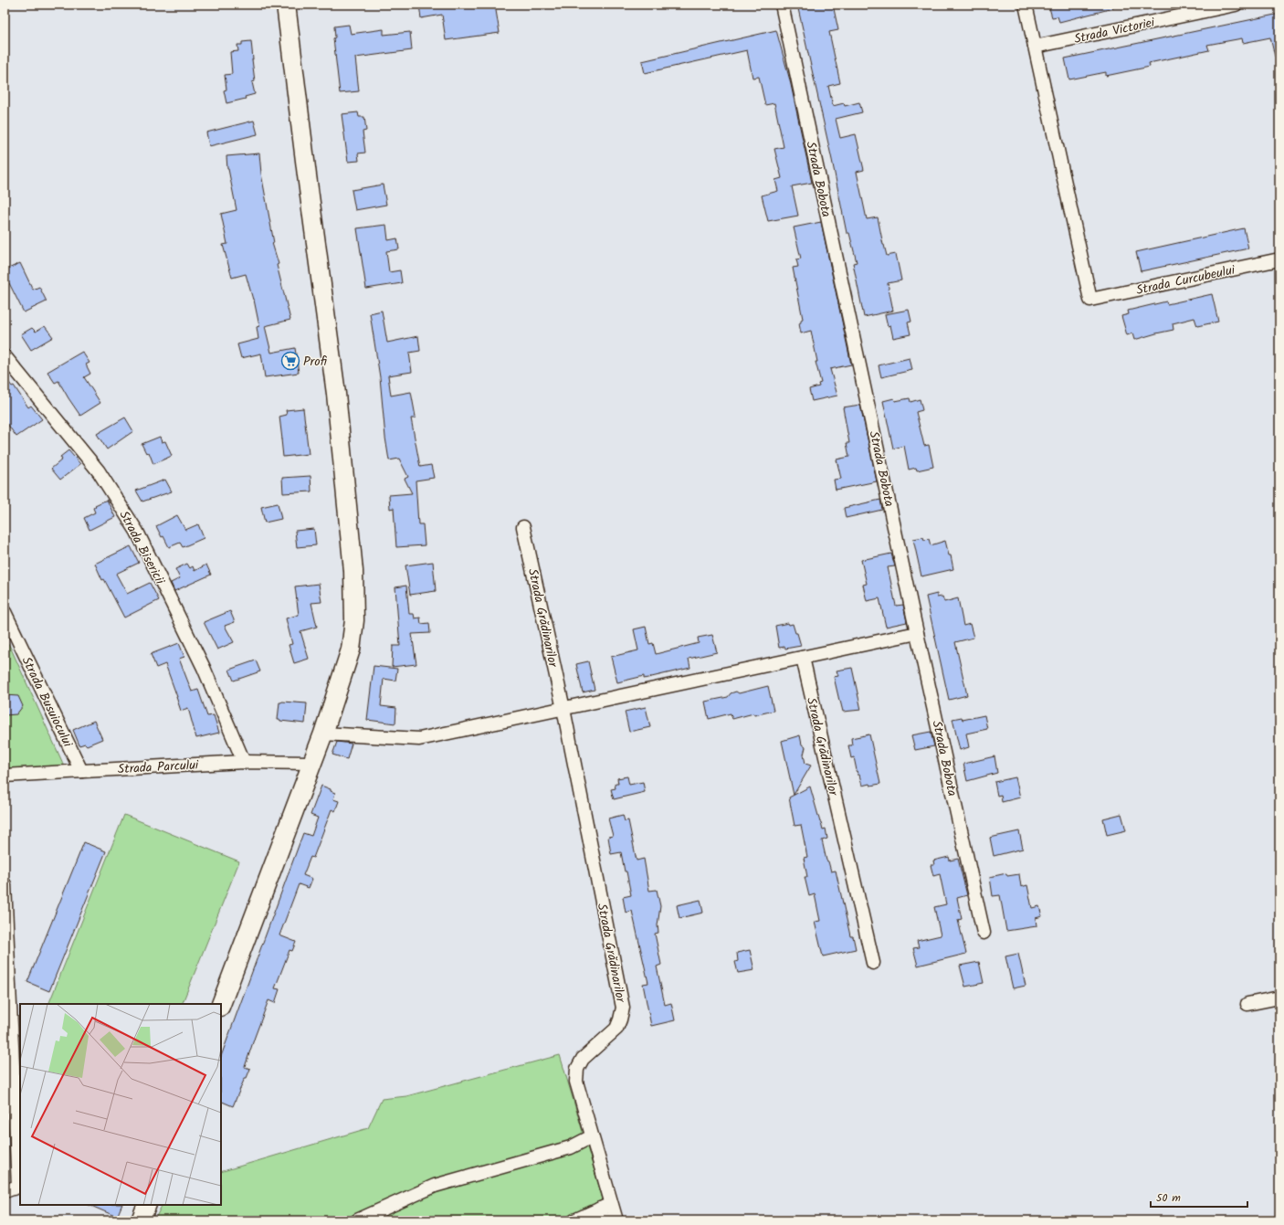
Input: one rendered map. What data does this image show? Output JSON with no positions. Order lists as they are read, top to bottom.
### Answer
{
  "streets": {
    "street": [
      "Strada Victoriei",
      "Strada Bobota",
      "Strada Curcubeului",
      "Strada Bisericii",
      "Strada Grădinarilor",
      "Strada Busuiocului",
      "Strada Parcului"
    ]
  },
  "crossings": [
    ["Strada Victoriei", "Strada Curcubeului"],
    ["Strada Bisericii", "Strada Parcului"],
    ["Strada Busuiocului", "Strada Parcului"]
  ],
  "places": {
    "supermarket": ["Profi"]
  },
  "scale_bar": "50 m"
}
